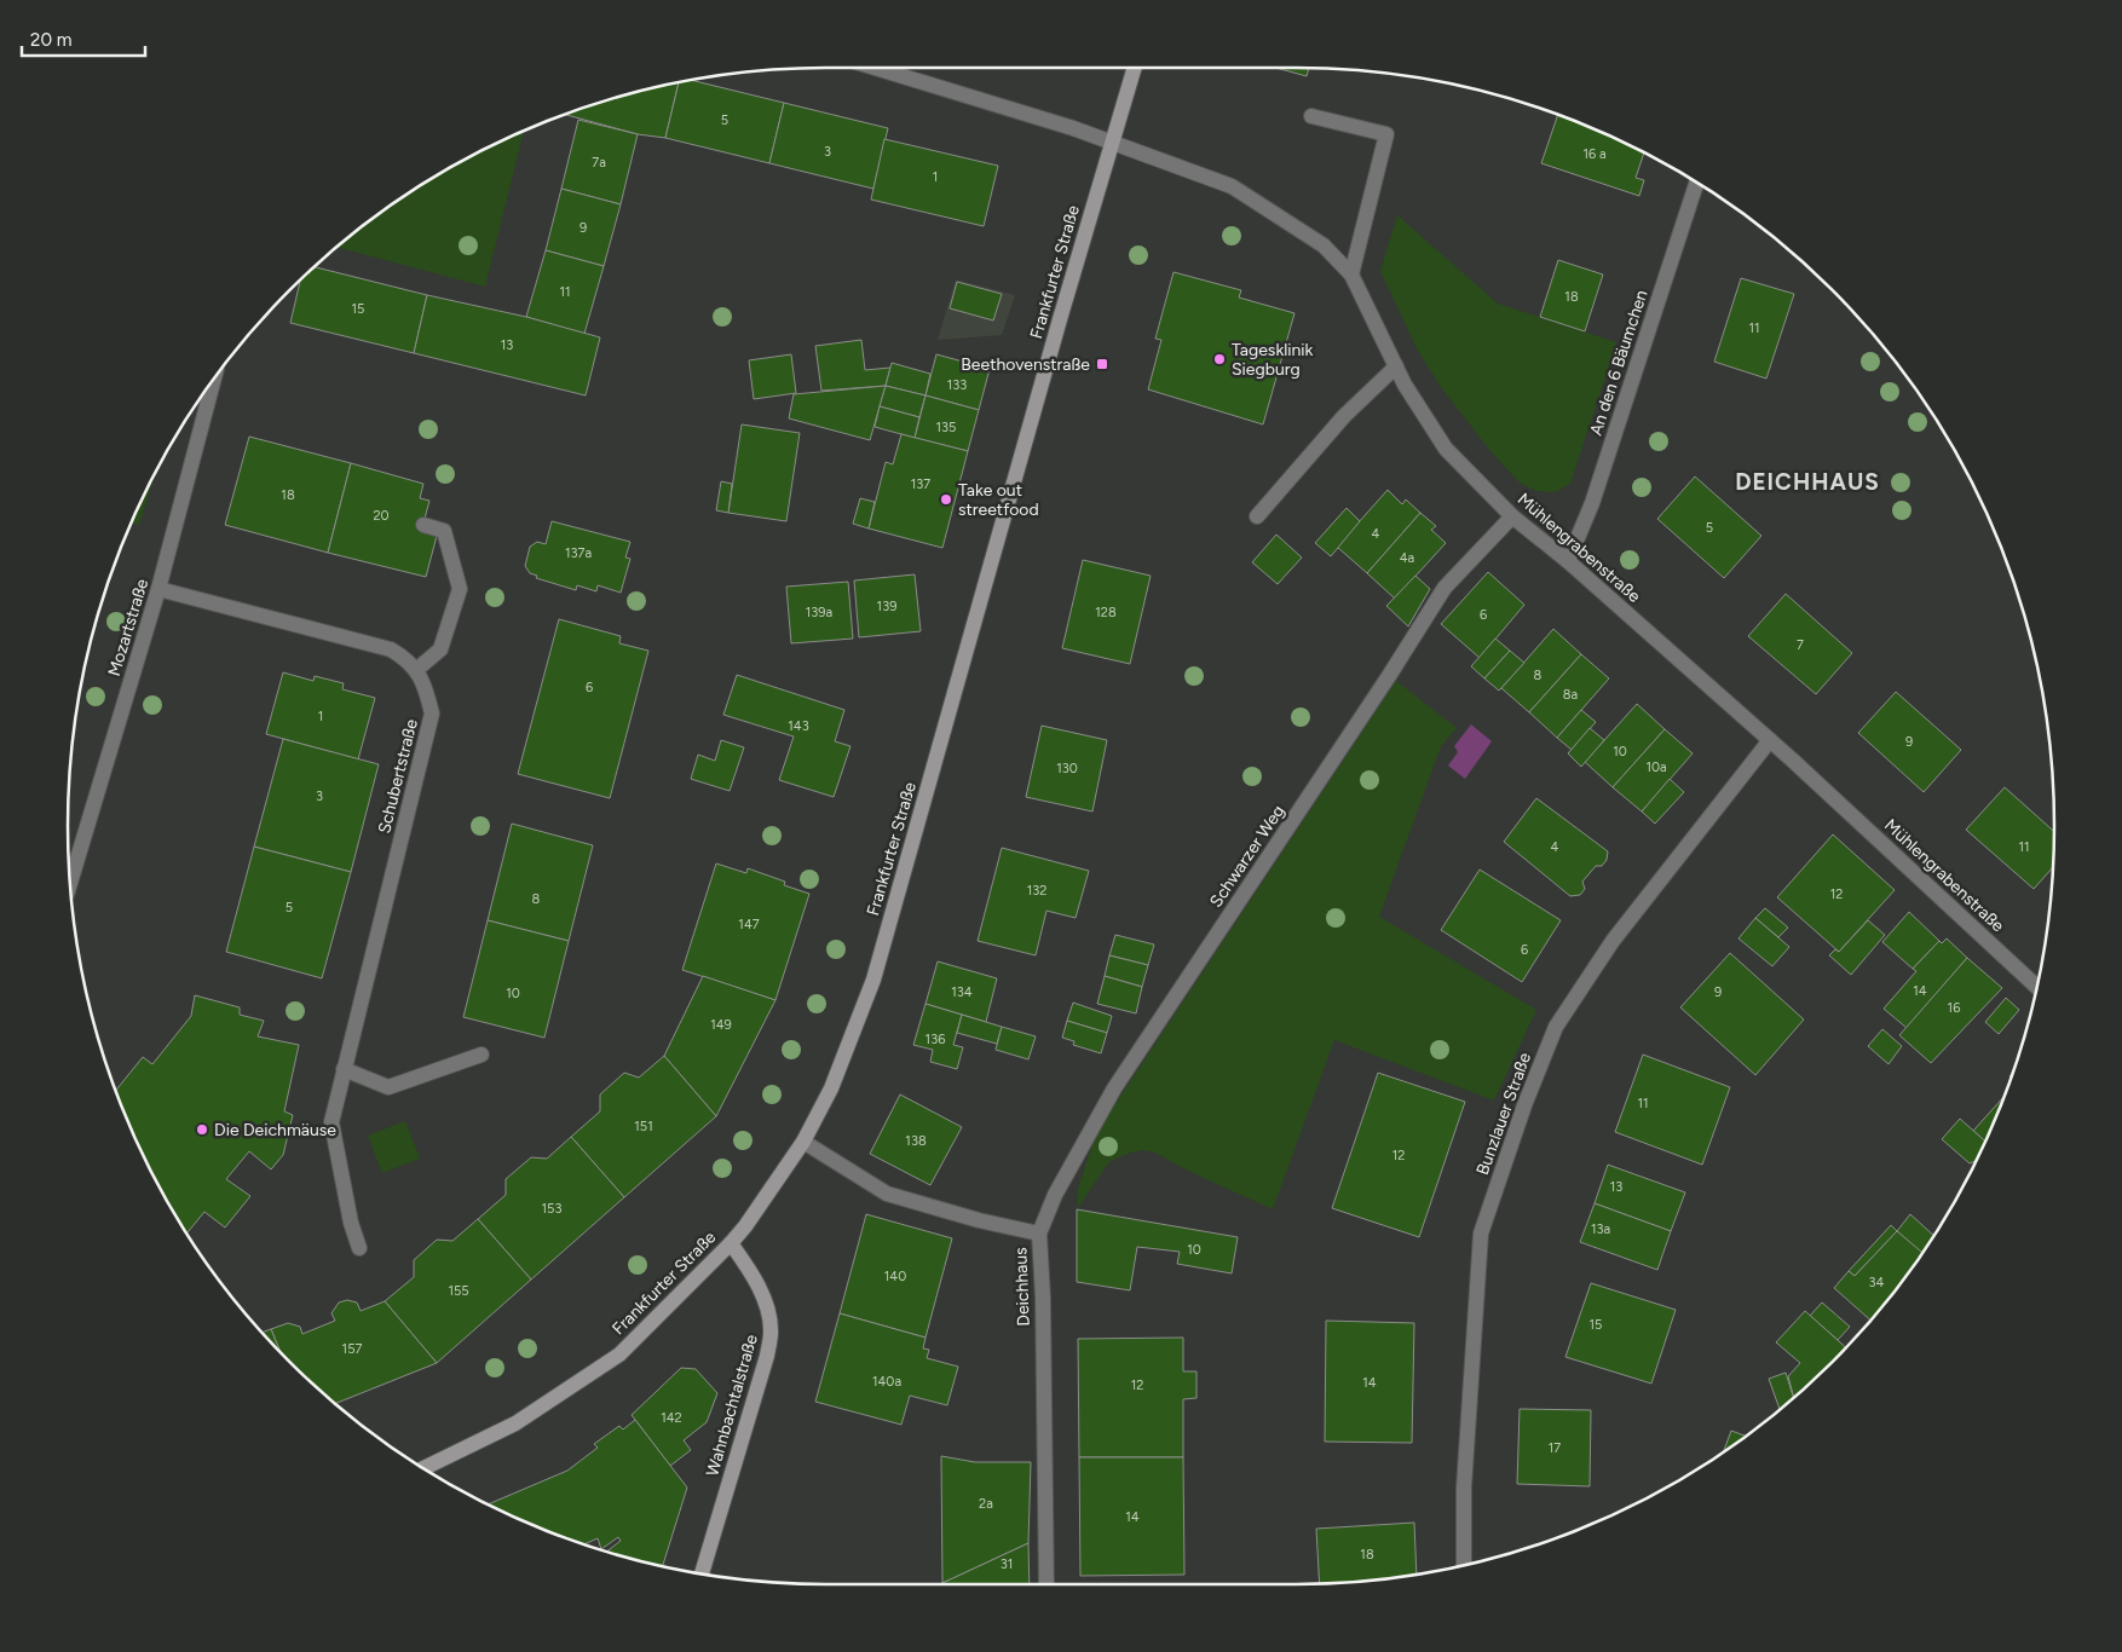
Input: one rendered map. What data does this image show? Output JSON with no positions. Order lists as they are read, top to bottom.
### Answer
{
  "streets": {
    "main road": ["Frankfurter Straße", "Wahnbachtalstraße"],
    "street": [
      "An den 6 Bäumchen",
      "Mühlengrabenstraße",
      "Mozartstraße",
      "Schubertstraße",
      "Schwarzer Weg",
      "Bunzlauer Straße",
      "Deichhaus"
    ]
  },
  "crossings": [
    ["Frankfurter Straße", "Mühlengrabenstraße"],
    ["Frankfurter Straße", "Deichhaus"],
    ["Frankfurter Straße", "Wahnbachtalstraße"],
    ["An den 6 Bäumchen", "Mühlengrabenstraße"],
    ["Mühlengrabenstraße", "Schwarzer Weg"],
    ["Mühlengrabenstraße", "Bunzlauer Straße"],
    ["Mozartstraße", "Schubertstraße"],
    ["Schwarzer Weg", "Deichhaus"]
  ],
  "districts": ["DEICHHAUS"],
  "places": {
    "other": ["Tagesklinik Siegburg", "Take out streetfood", "Die Deichmäuse"],
    "transit": ["Beethovenstraße"]
  },
  "house_numbers": [
    "5",
    "3",
    "16 a",
    "7a",
    "1",
    "9",
    "11",
    "18",
    "15",
    "11",
    "13",
    "133",
    "135",
    "137",
    "18",
    "20",
    "5",
    "4",
    "137a",
    "4a",
    "139",
    "139a",
    "128",
    "6",
    "7",
    "8",
    "6",
    "8a",
    "1",
    "143",
    "9",
    "10",
    "10a",
    "130",
    "3",
    "4",
    "11",
    "132",
    "12",
    "8",
    "5",
    "147",
    "6",
    "14",
    "134",
    "9",
    "10",
    "16",
    "149",
    "136",
    "11",
    "151",
    "138",
    "12",
    "13",
    "153",
    "13a",
    "10",
    "140",
    "34",
    "155",
    "15",
    "157",
    "140a",
    "14",
    "12",
    "142",
    "17",
    "2a",
    "14",
    "18",
    "31"
  ],
  "scale_bar": "20 m"
}
